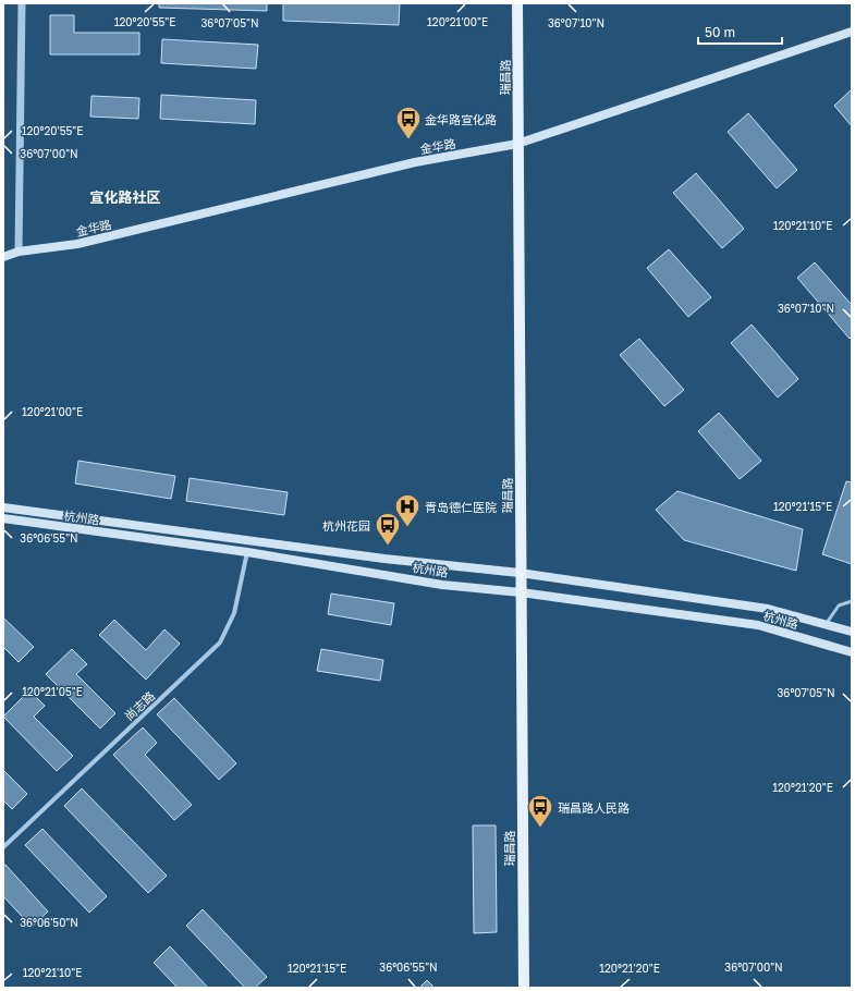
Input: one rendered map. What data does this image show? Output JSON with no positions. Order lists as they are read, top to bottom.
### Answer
{
  "streets": {
    "main road": ["瑞昌路", "金华路", "杭州路"],
    "street": ["尚志路"]
  },
  "crossings": [
    ["瑞昌路", "金华路"],
    ["瑞昌路", "杭州路"],
    ["杭州路", "尚志路"]
  ],
  "districts": ["宣化路社区"],
  "places": {
    "bus stop": ["金华路宣化路", "杭州花园", "瑞昌路人民路"],
    "hospital": ["青岛德仁医院"]
  },
  "scale_bar": "50 m",
  "coordinates": [
    "120°20'55\"E",
    "120°21'00\"E",
    "36°07'05\"N",
    "36°07'10\"N",
    "36°07'00\"N",
    "120°21'10\"E",
    "120°21'15\"E",
    "36°06'55\"N",
    "120°21'05\"E",
    "120°21'20\"E",
    "36°06'50\"N"
  ]
}
